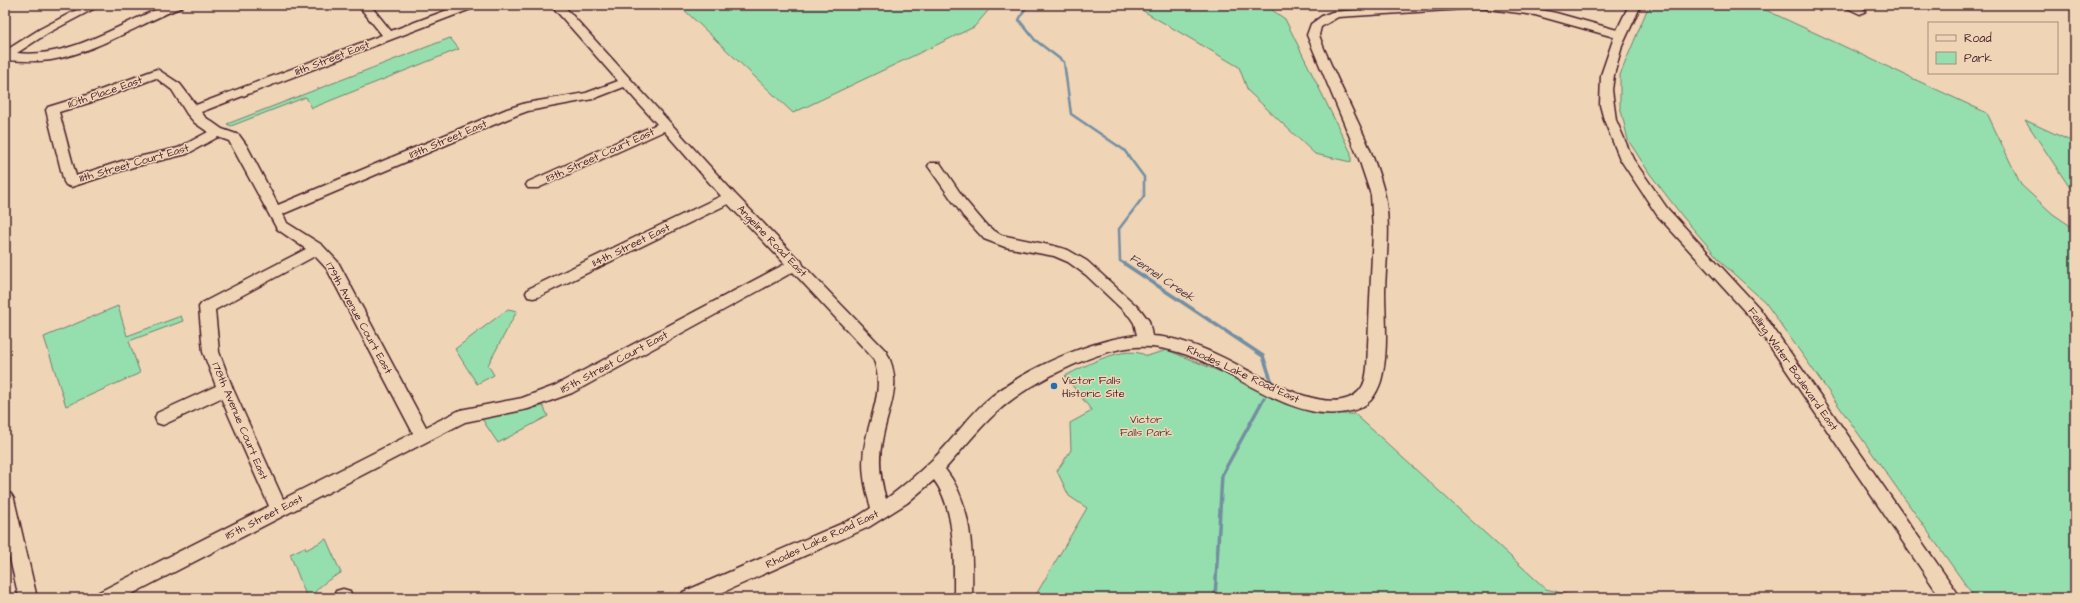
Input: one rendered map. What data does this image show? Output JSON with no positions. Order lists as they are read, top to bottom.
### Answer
{
  "streets": {
    "street": [
      "111th Street East",
      "110th Place East",
      "113th Street East",
      "113th Street Court East",
      "111th Street Court East",
      "Angeline Road East",
      "114th Street East",
      "179th Avenue Court East",
      "115th Street Court East",
      "Falling Water Boulevard East",
      "Rhodes Lake Road East",
      "178th Avenue Court East",
      "115th Street East"
    ]
  },
  "crossings": [
    ["111th Street East", "179th Avenue Court East"],
    ["110th Place East", "111th Street Court East"],
    ["110th Place East", "179th Avenue Court East"],
    ["113th Street East", "Angeline Road East"],
    ["113th Street East", "179th Avenue Court East"],
    ["113th Street Court East", "Angeline Road East"],
    ["111th Street Court East", "179th Avenue Court East"],
    ["Angeline Road East", "114th Street East"],
    ["Angeline Road East", "115th Street Court East"],
    ["Angeline Road East", "Rhodes Lake Road East"],
    ["179th Avenue Court East", "115th Street Court East"],
    ["179th Avenue Court East", "178th Avenue Court East"],
    ["179th Avenue Court East", "115th Street East"],
    ["115th Street Court East", "115th Street East"],
    ["Falling Water Boulevard East", "Rhodes Lake Road East"],
    ["178th Avenue Court East", "115th Street East"]
  ],
  "water": ["Fennel Creek"],
  "parks": ["Victor Falls Park"],
  "places": ["Victor Falls Historic Site"],
  "legend": ["Road", "Park"]
}
